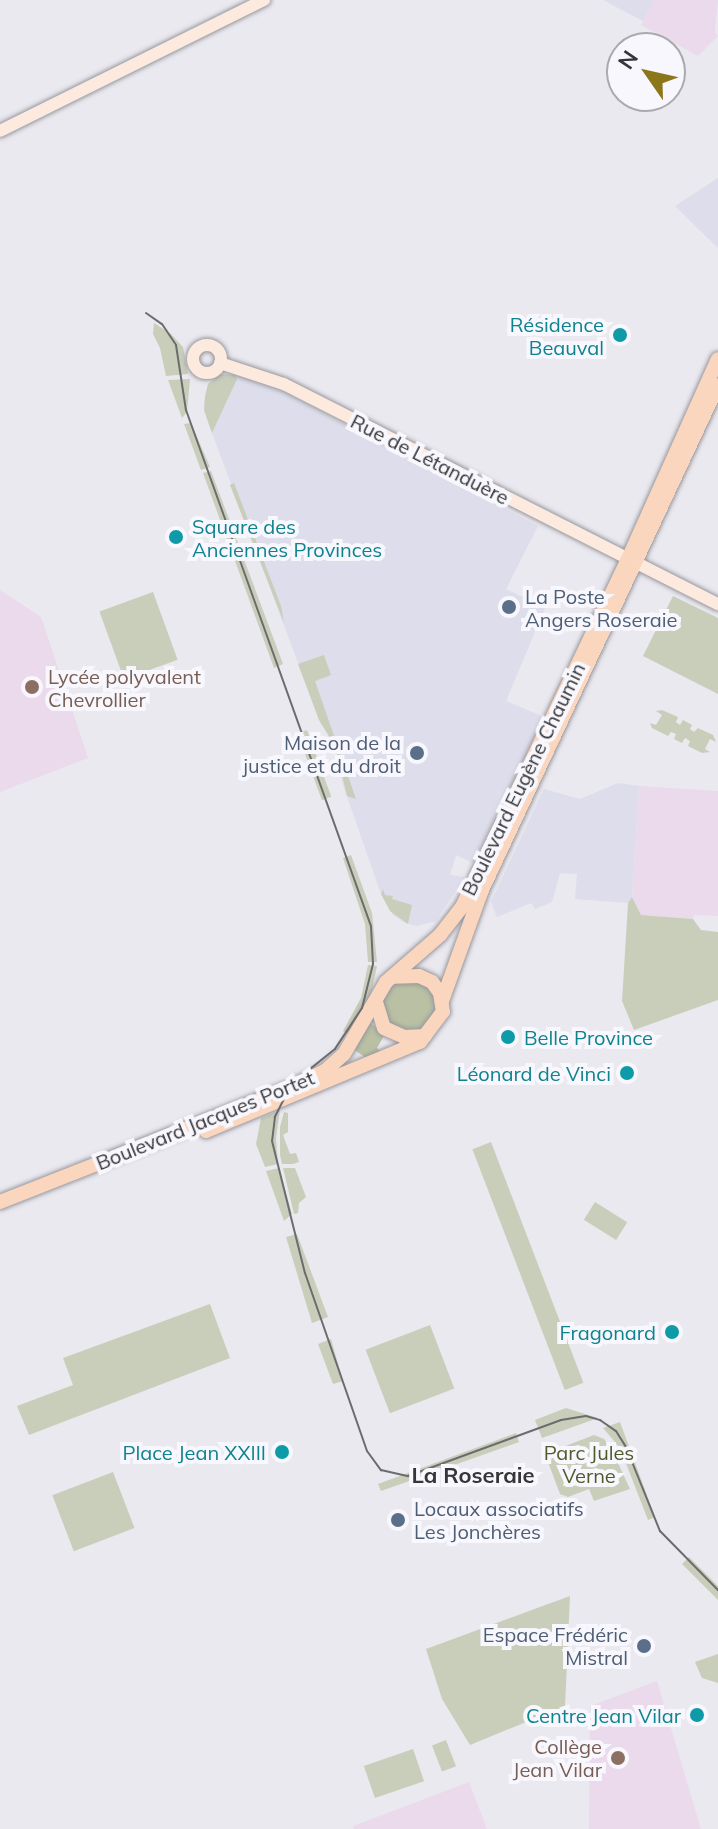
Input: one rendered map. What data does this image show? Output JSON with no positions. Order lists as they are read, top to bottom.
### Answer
{
  "streets": {
    "main road": ["Boulevard Eugène Chaumin", "Boulevard Jacques Portet"],
    "street": ["Rue de Létanduère"]
  },
  "crossings": [
    ["Rue de Létanduère", "Boulevard Eugène Chaumin"],
    ["Boulevard Eugène Chaumin", "Boulevard Jacques Portet"]
  ],
  "districts": ["La Roseraie"],
  "parks": ["Parc Jules Verne"],
  "places": [
    "Résidence Beauval",
    "Square des Anciennes Provinces",
    "La Poste Angers Roseraie",
    "Lycée polyvalent Chevrollier",
    "Maison de la justice et du droit",
    "Belle Province",
    "Léonard de Vinci",
    "Fragonard",
    "Place Jean XXIII",
    "Locaux associatifs Les Jonchères",
    "Espace Frédéric Mistral",
    "Centre Jean Vilar",
    "Collège Jean Vilar"
  ],
  "north": "top left"
}
